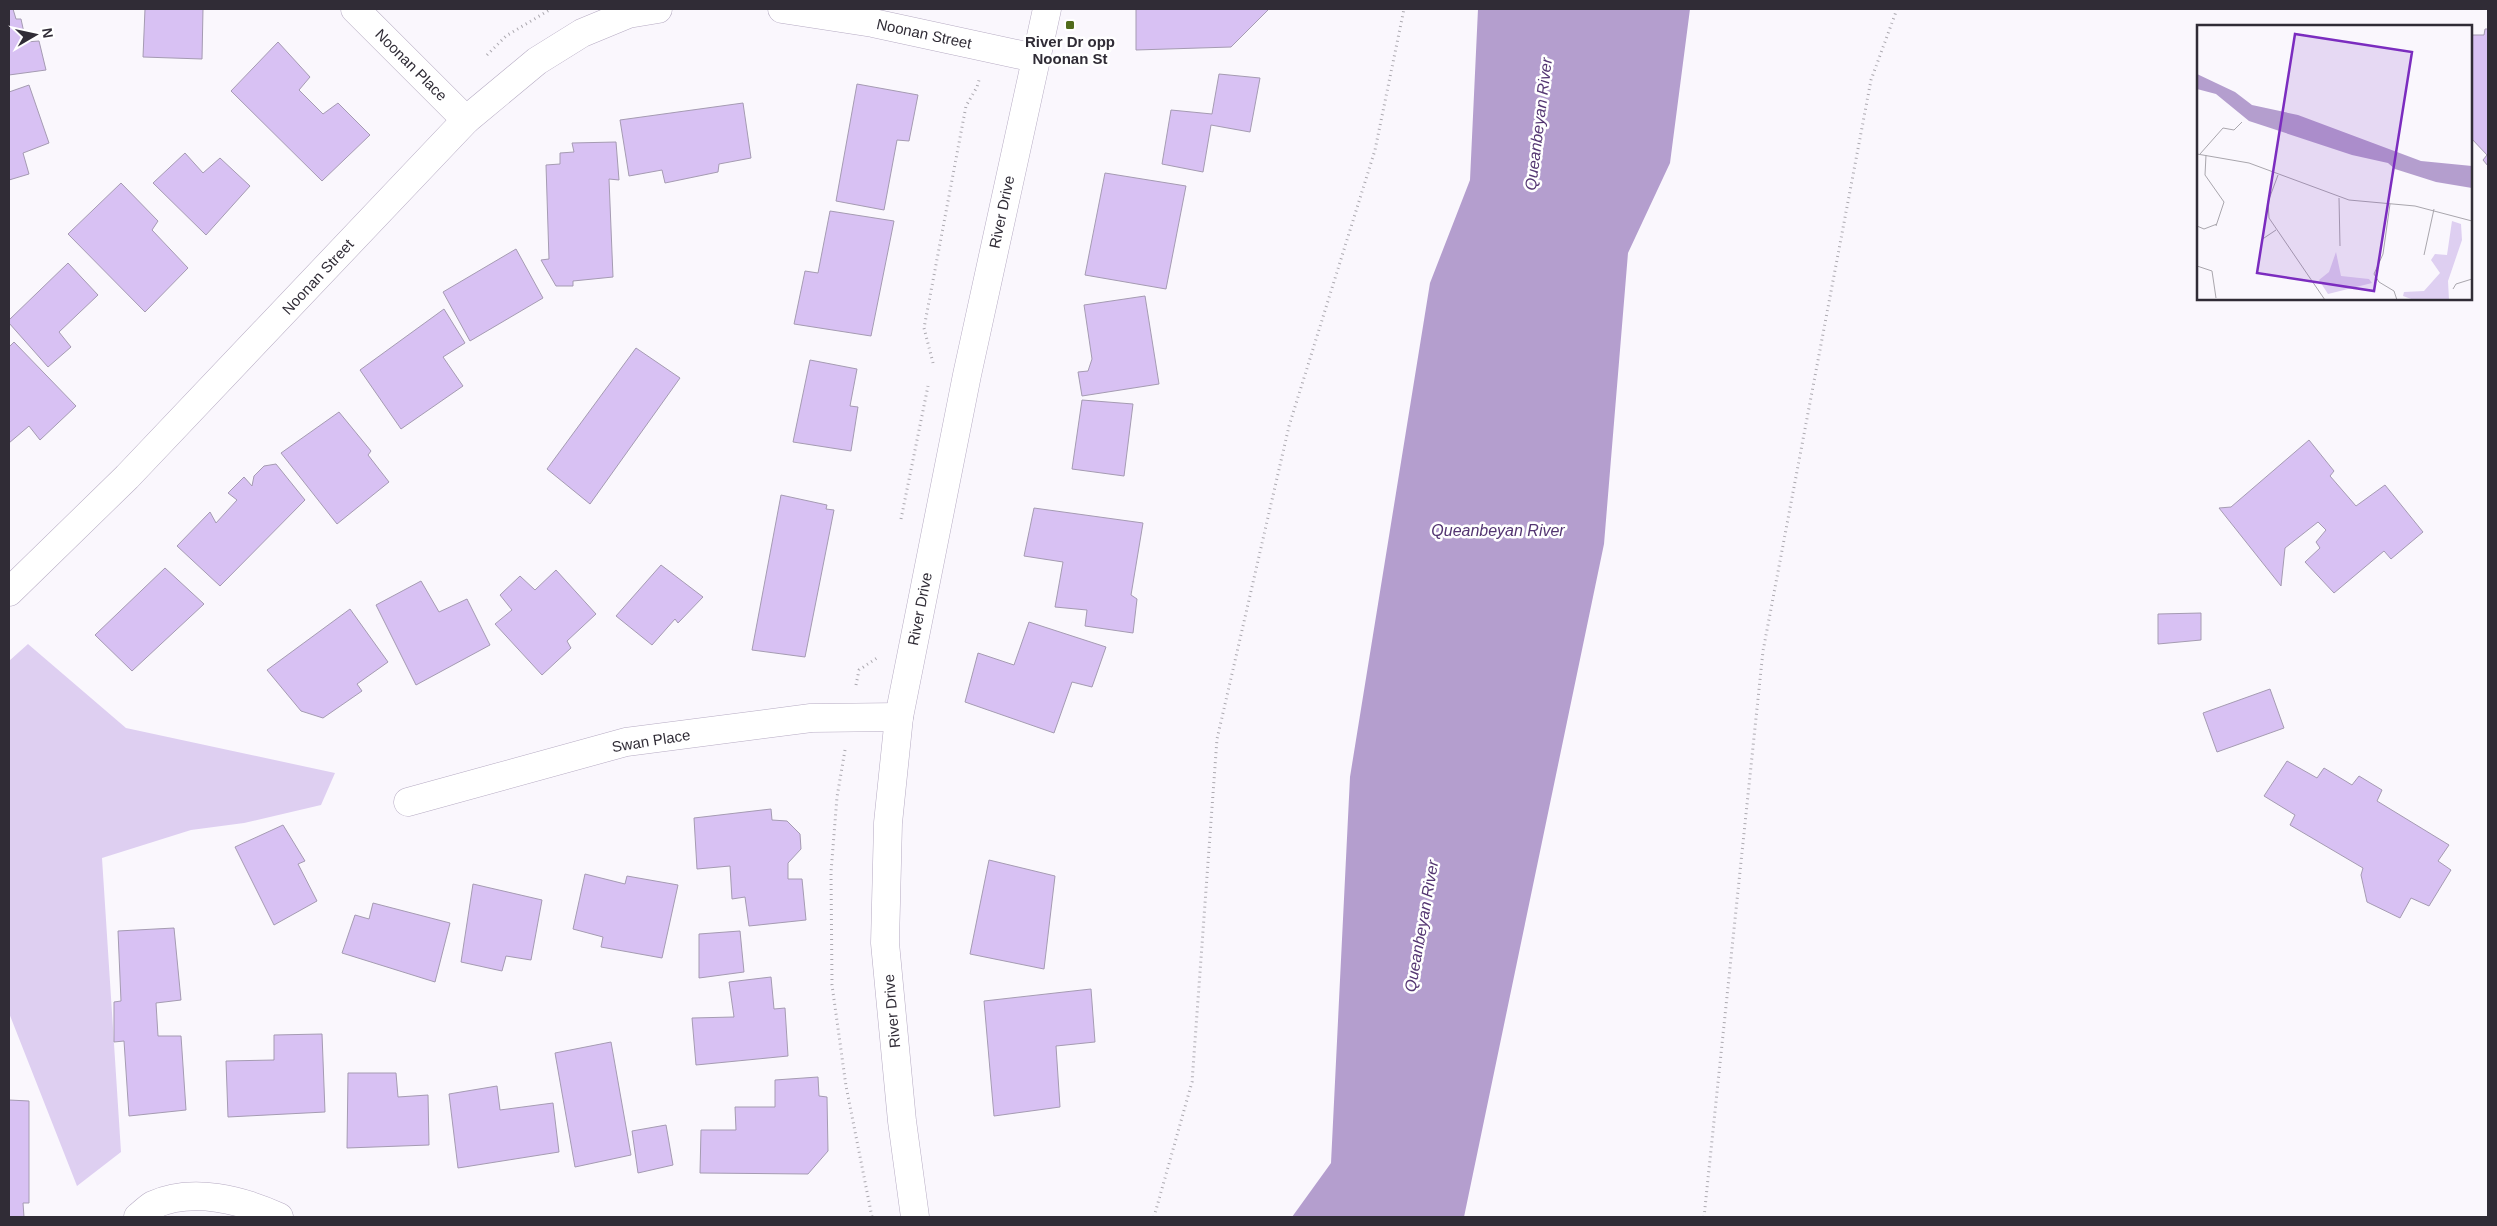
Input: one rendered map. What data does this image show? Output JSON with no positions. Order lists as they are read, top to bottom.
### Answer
{
  "streets": {
    "street": [
      "Noonan Street",
      "Noonan Place",
      "River Drive",
      "Swan Place"
    ]
  },
  "crossings": [
    ["Noonan Street", "Noonan Place"],
    ["Noonan Street", "River Drive"],
    ["River Drive", "Swan Place"]
  ],
  "water": ["Queanbeyan River"],
  "places": {
    "transit": ["River Dr opp Noonan St"]
  },
  "north": "right"
}
